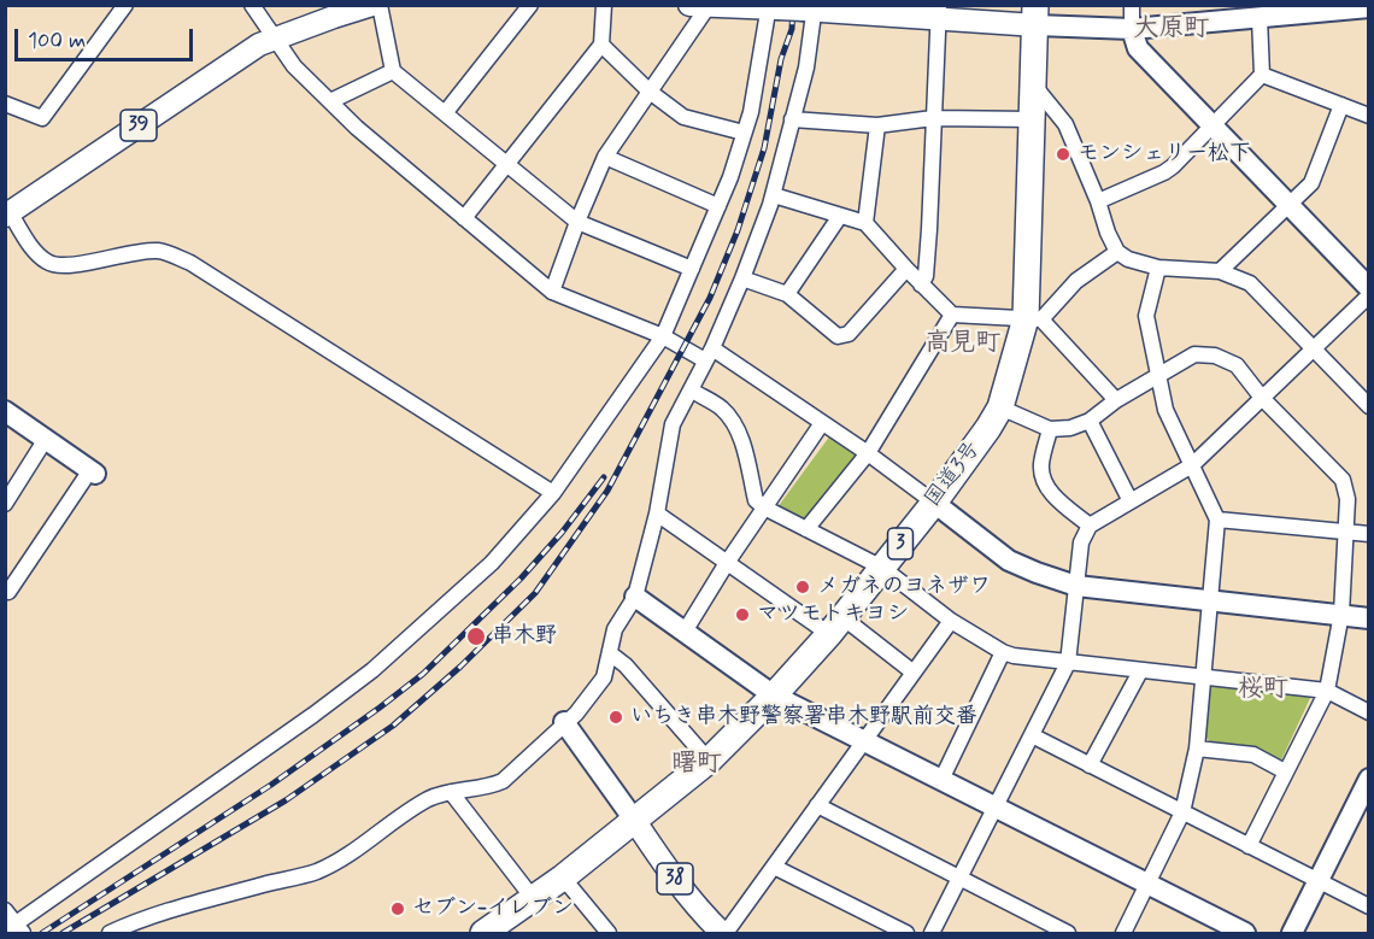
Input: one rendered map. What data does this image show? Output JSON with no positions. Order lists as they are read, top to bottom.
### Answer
{
  "streets": {
    "highway": ["国道3号", "3"],
    "main road": ["39", "38"]
  },
  "crossings": [
    ["国道3号", "38"]
  ],
  "districts": [
    "大原町",
    "高見町",
    "桜町",
    "曙町"
  ],
  "places": [
    "モンシェリー松下",
    "メガネのヨネザワ",
    "マツモトキヨシ",
    "串木野",
    "いちき串木野警察署串木野駅前交番",
    "セブン-イレブン"
  ],
  "scale_bar": "100 m"
}
